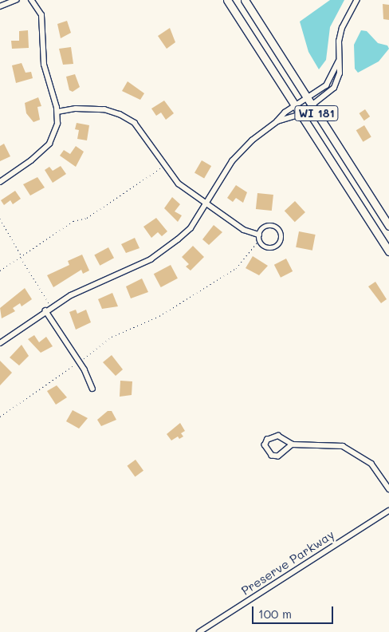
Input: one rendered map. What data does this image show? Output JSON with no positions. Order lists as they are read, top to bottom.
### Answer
{
  "streets": {
    "main road": ["WI 181"],
    "street": ["Preserve Parkway"]
  },
  "scale_bar": "100 m"
}
